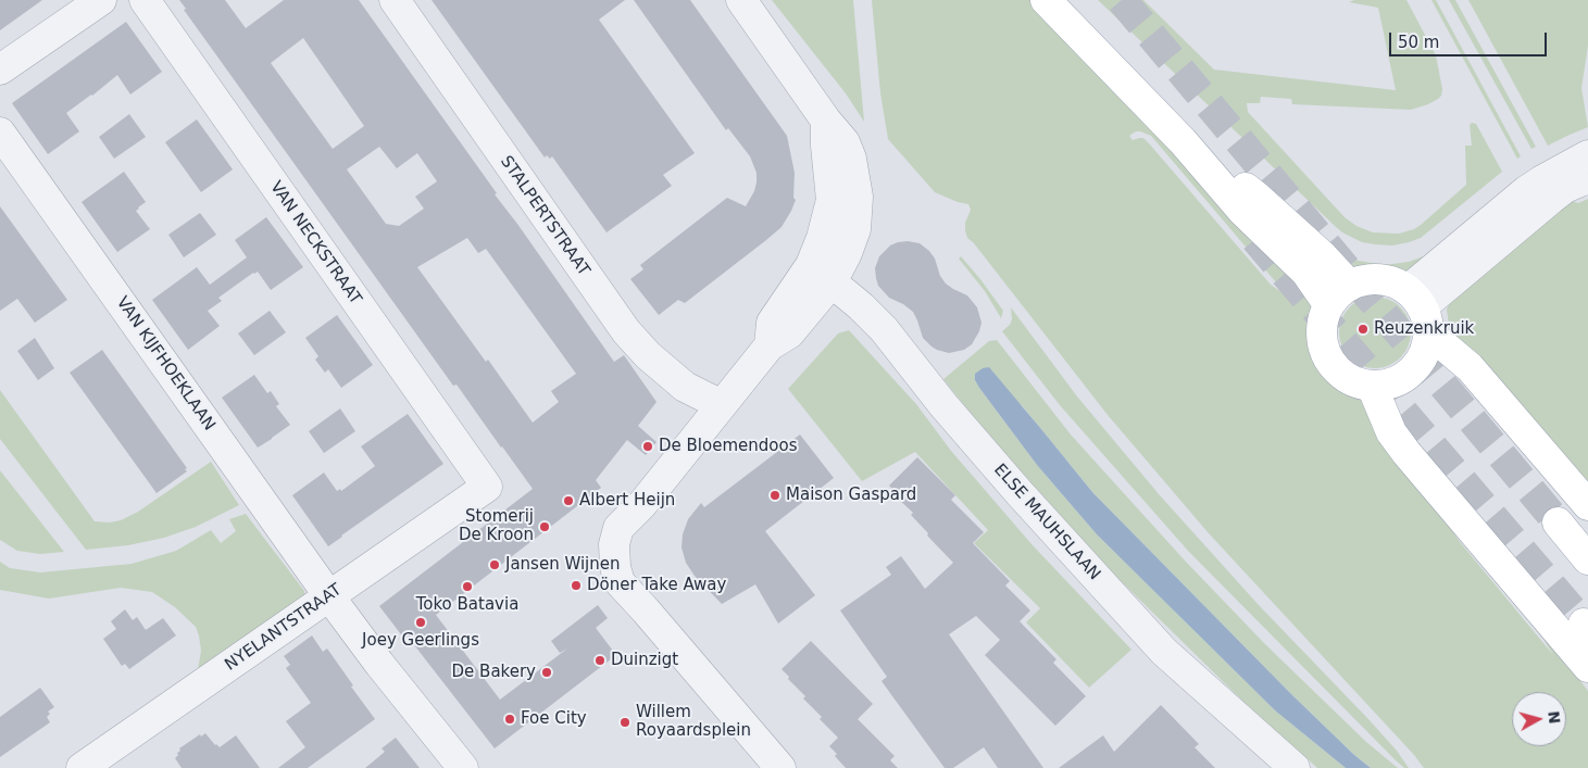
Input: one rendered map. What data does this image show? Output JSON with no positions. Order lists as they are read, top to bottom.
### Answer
{
  "streets": {
    "street": [
      "STALPERTSTRAAT",
      "VAN NECKSTRAAT",
      "VAN KIJFHOEKLAAN",
      "ELSE MAUHSLAAN",
      "NYELANTSTRAAT"
    ]
  },
  "crossings": [
    ["VAN NECKSTRAAT", "NYELANTSTRAAT"],
    ["VAN KIJFHOEKLAAN", "NYELANTSTRAAT"]
  ],
  "places": [
    "Reuzenkruik",
    "De Bloemendoos",
    "Maison Gaspard",
    "Albert Heijn",
    "Stomerij De Kroon",
    "Jansen Wijnen",
    "Döner Take Away",
    "Toko Batavia",
    "Joey Geerlings",
    "Duinzigt",
    "De Bakery",
    "Foe City",
    "Willem Royaardsplein"
  ],
  "scale_bar": "50 m",
  "north": "right"
}
